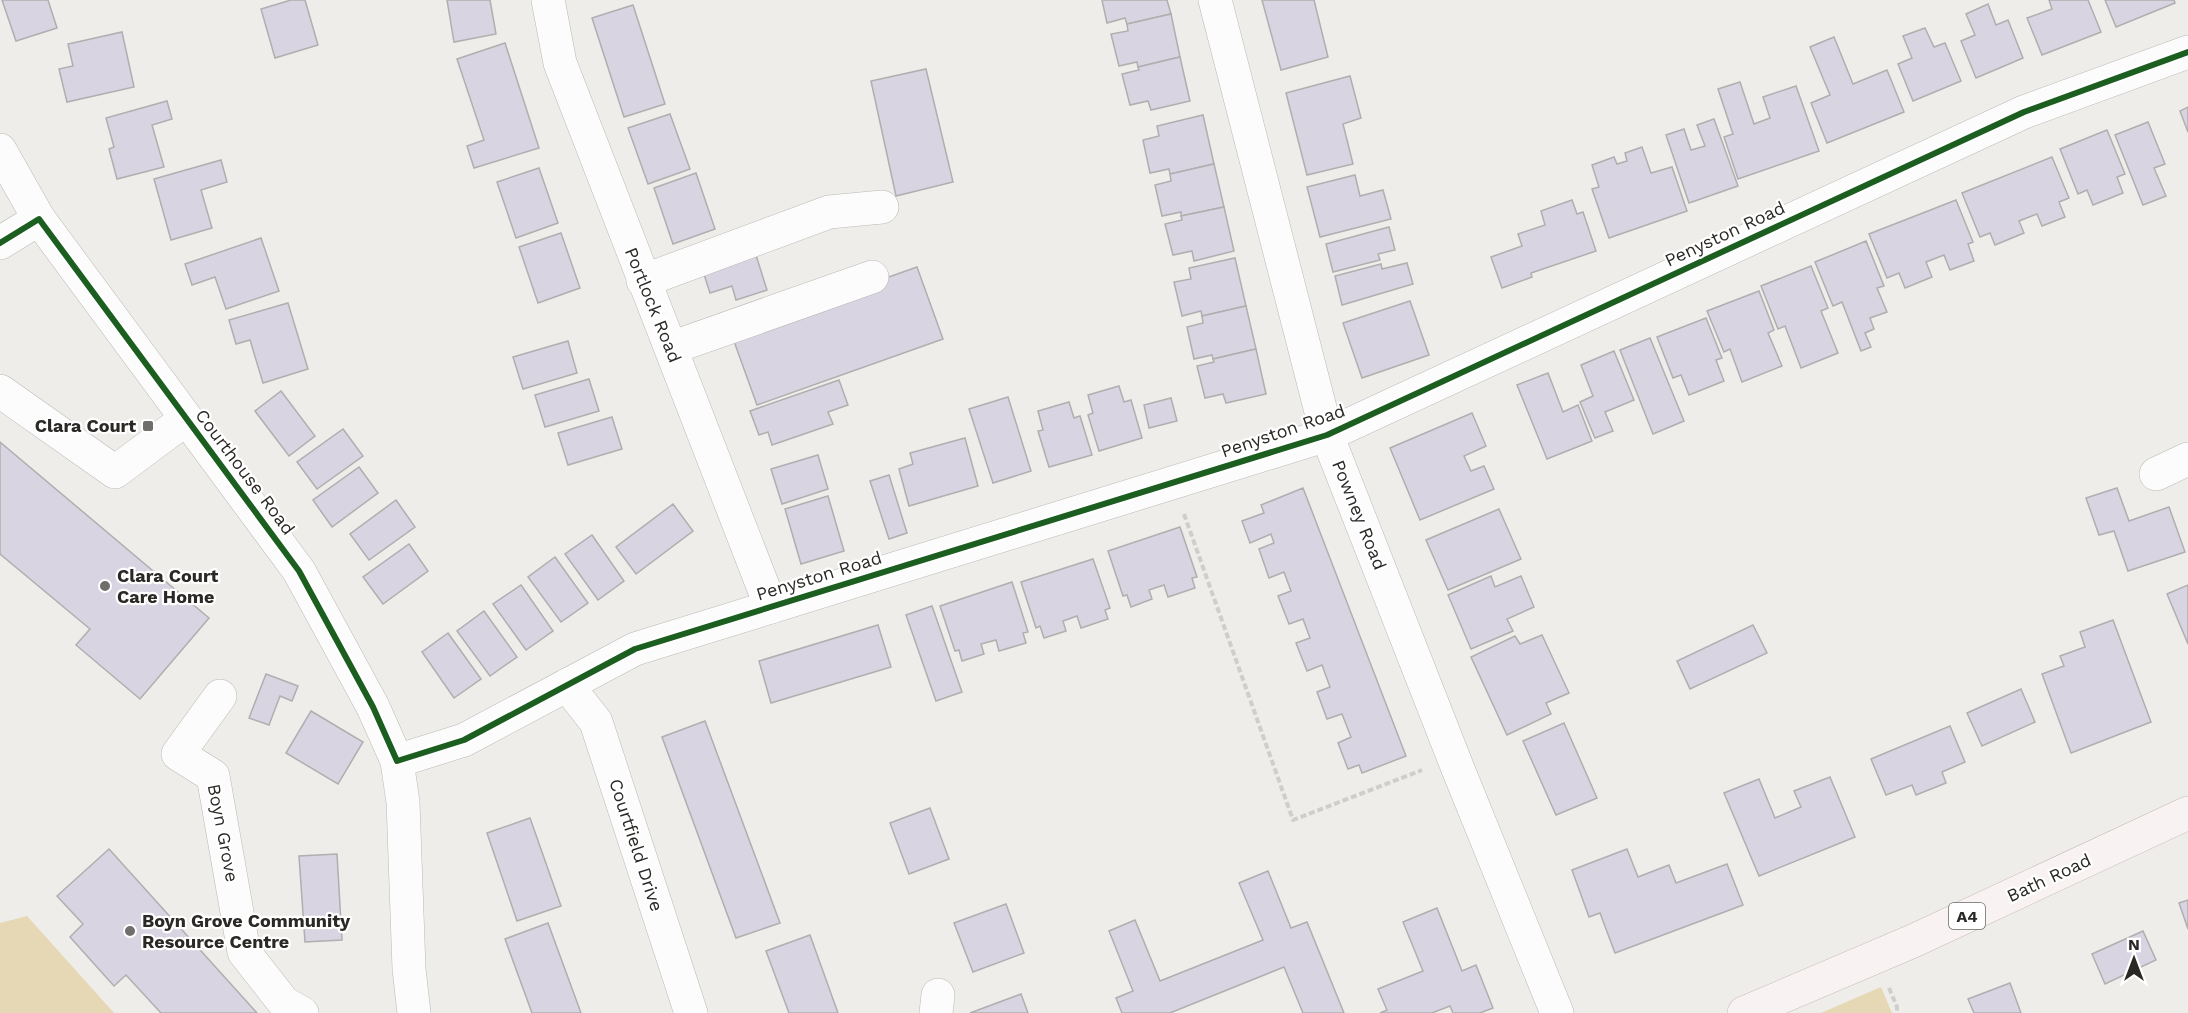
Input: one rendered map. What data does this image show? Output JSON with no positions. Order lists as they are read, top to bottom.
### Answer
{
  "streets": {
    "main road": ["Bath Road", "A4"],
    "street": [
      "Penyston Road",
      "Portlock Road",
      "Courthouse Road",
      "Powney Road",
      "Boyn Grove",
      "Courtfield Drive"
    ]
  },
  "crossings": [
    ["Penyston Road", "Portlock Road"],
    ["Penyston Road", "Courthouse Road"],
    ["Penyston Road", "Powney Road"],
    ["Penyston Road", "Courtfield Drive"]
  ],
  "places": {
    "transit": ["Clara Court"],
    "other": ["Clara Court Care Home", "Boyn Grove Community Resource Centre"]
  },
  "north": "top"
}
